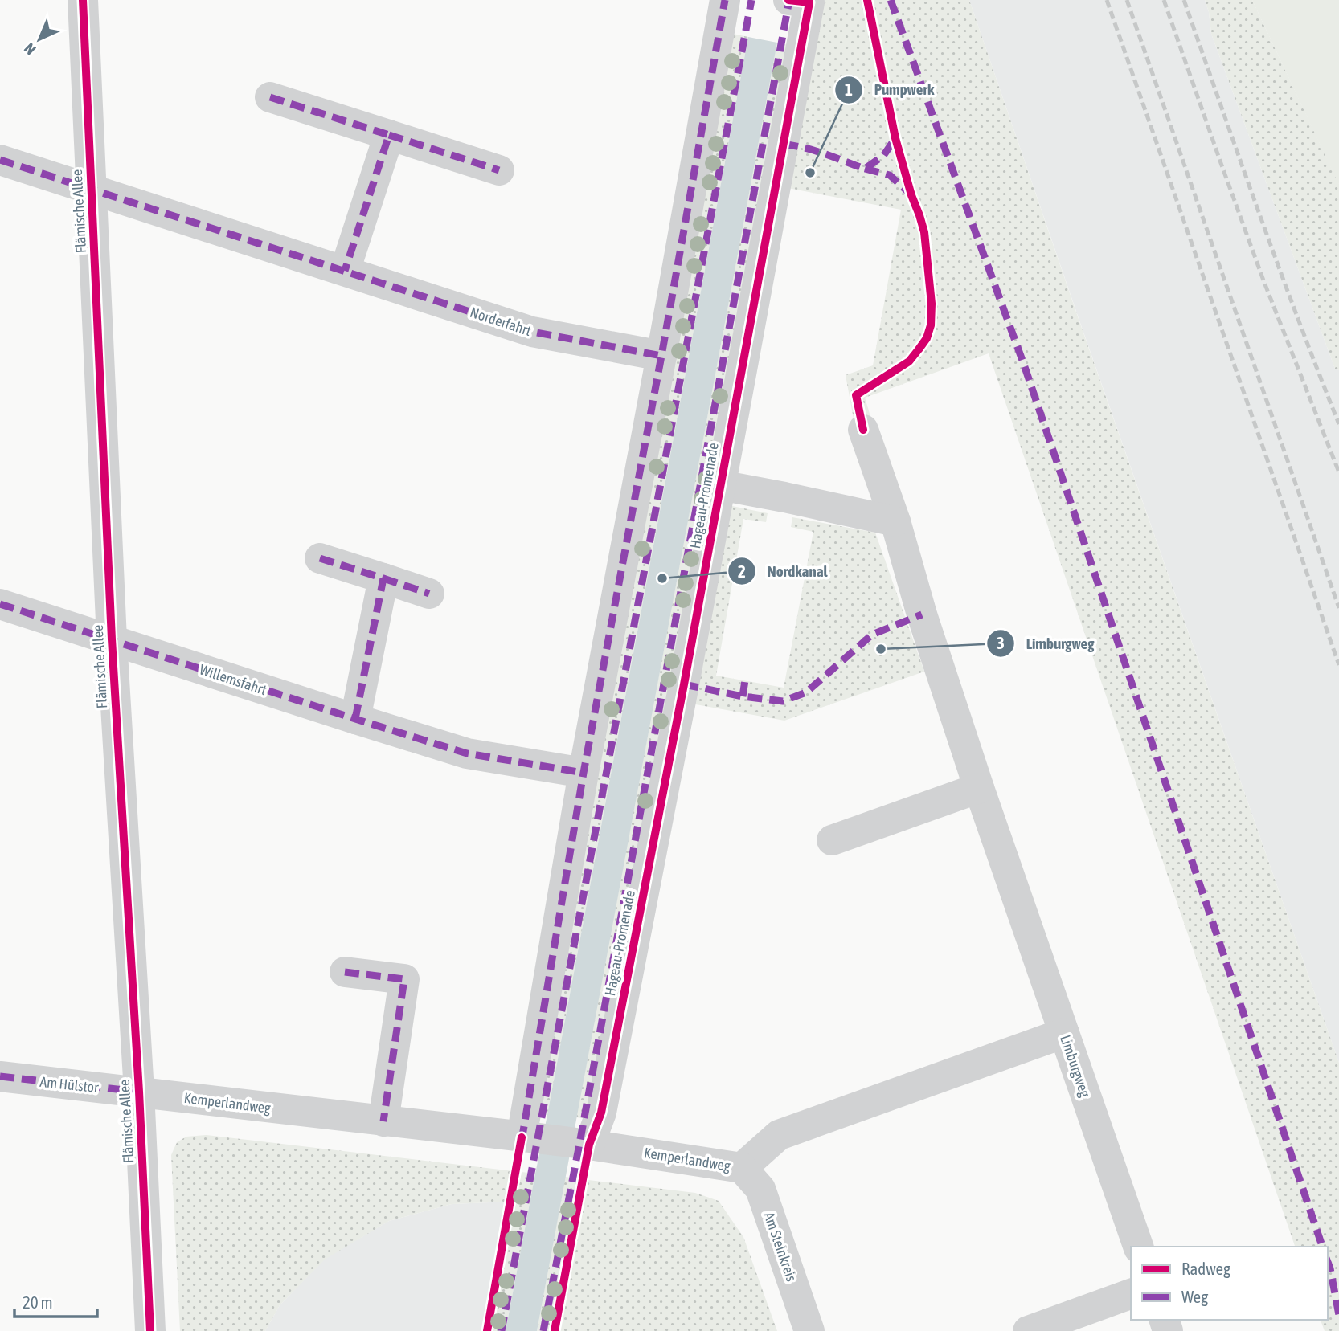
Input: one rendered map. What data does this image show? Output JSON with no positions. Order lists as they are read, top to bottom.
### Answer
{
  "streets": {
    "street": [
      "Flämische Allee",
      "Norderfahrt",
      "Hageau-Promenade",
      "Willemsfahrt",
      "Limburgweg",
      "Am Hülstor",
      "Kemperlandweg",
      "Am Steinkreis"
    ]
  },
  "crossings": [
    ["Flämische Allee", "Norderfahrt"],
    ["Flämische Allee", "Willemsfahrt"],
    ["Flämische Allee", "Am Hülstor"],
    ["Flämische Allee", "Kemperlandweg"],
    ["Hageau-Promenade", "Kemperlandweg"],
    ["Limburgweg", "Kemperlandweg"],
    ["Am Hülstor", "Kemperlandweg"],
    ["Kemperlandweg", "Am Steinkreis"]
  ],
  "places": ["Pumpwerk", "Nordkanal", "Limburgweg"],
  "legend": ["Radweg", "Weg"],
  "scale_bar": "20 m",
  "north": "bottom left"
}
